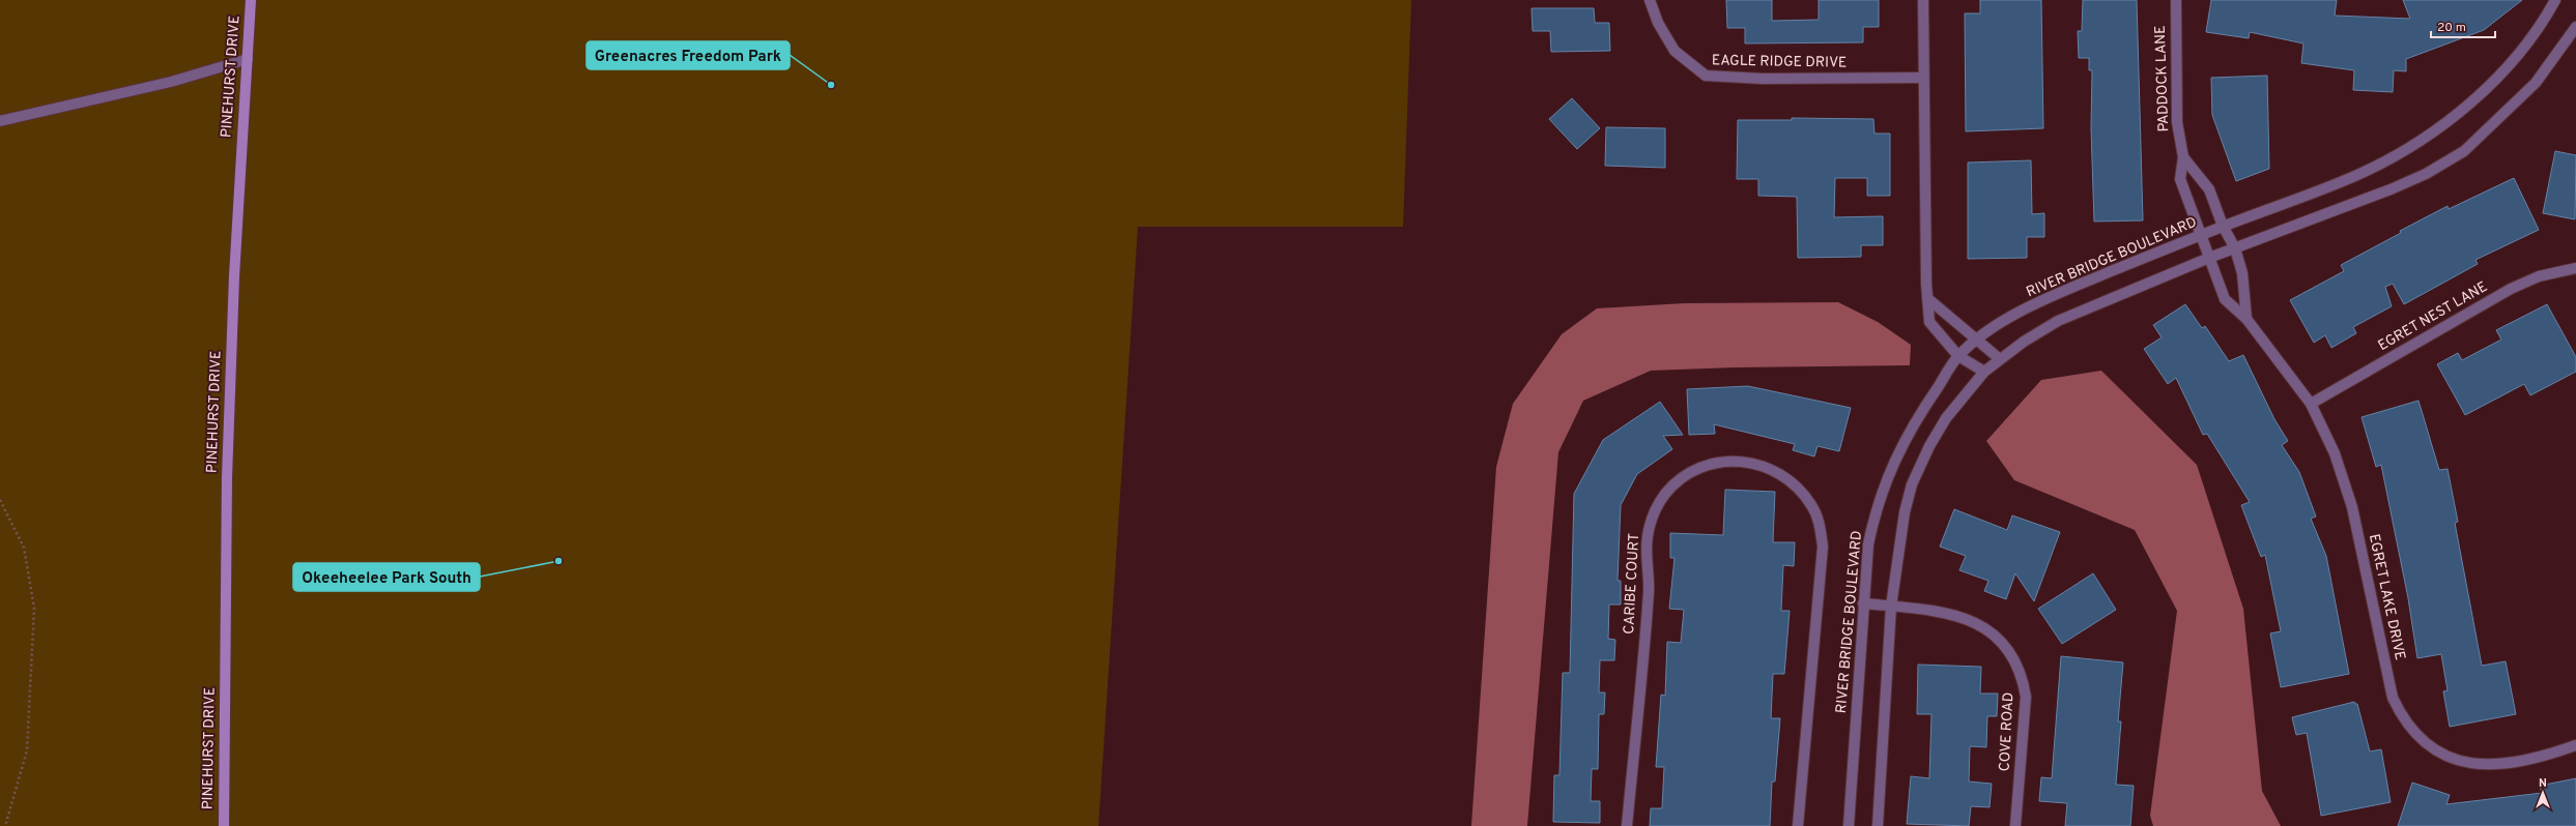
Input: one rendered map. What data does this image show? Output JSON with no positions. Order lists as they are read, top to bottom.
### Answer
{
  "streets": {
    "street": [
      "EAGLE RIDGE DRIVE",
      "PINEHURST DRIVE",
      "PADDOCK LANE",
      "RIVER BRIDGE BOULEVARD",
      "EGRET NEST LANE",
      "CARIBE COURT",
      "EGRET LAKE DRIVE",
      "COVE ROAD"
    ]
  },
  "crossings": [
    ["PADDOCK LANE", "RIVER BRIDGE BOULEVARD"],
    ["PADDOCK LANE", "EGRET LAKE DRIVE"],
    ["RIVER BRIDGE BOULEVARD", "EGRET LAKE DRIVE"],
    ["RIVER BRIDGE BOULEVARD", "COVE ROAD"],
    ["EGRET NEST LANE", "EGRET LAKE DRIVE"]
  ],
  "places": ["Greenacres Freedom Park", "Okeeheelee Park South"],
  "scale_bar": "20 m",
  "north": "top"
}
